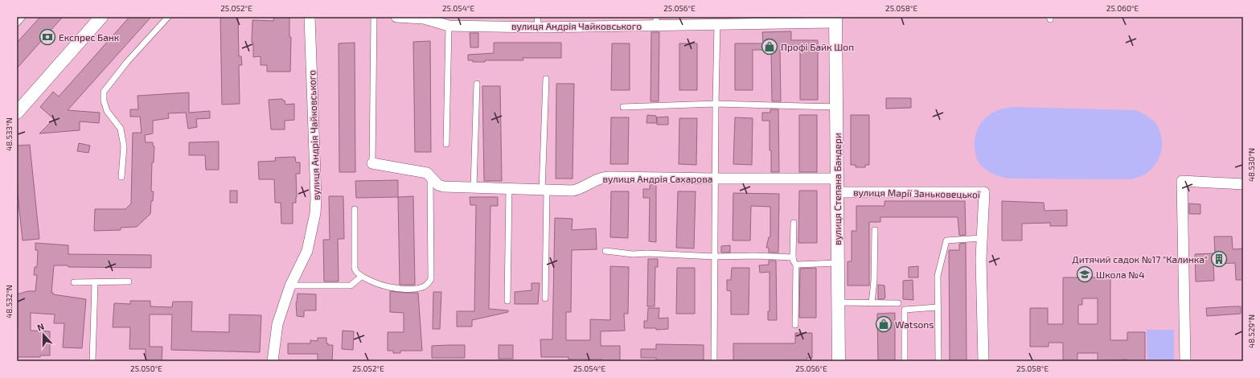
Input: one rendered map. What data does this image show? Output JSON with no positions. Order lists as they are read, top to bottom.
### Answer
{
  "streets": {
    "street": [
      "вулиця Андрія Чайковського",
      "вулиця Андрія Сахарова",
      "вулиця Степана Бандери",
      "вулиця Марії Заньковецької"
    ]
  },
  "crossings": [
    ["вулиця Андрія Чайковського", "вулиця Степана Бандери"],
    ["вулиця Андрія Сахарова", "вулиця Степана Бандери"],
    ["вулиця Степана Бандери", "вулиця Марії Заньковецької"]
  ],
  "places": {
    "bank": ["Експрес Банк"],
    "shop": ["Профі Байк Шоп", "Watsons"],
    "building": ["Дитячий садок №17 \"Калинка\""],
    "school or university": ["Школа №4"]
  },
  "north": "top",
  "coordinates": [
    "25.052°E",
    "25.054°E",
    "25.056°E",
    "25.058°E",
    "25.060°E",
    "48.533°N",
    "48.530°N",
    "48.532°N",
    "48.529°N",
    "25.050°E"
  ]
}
